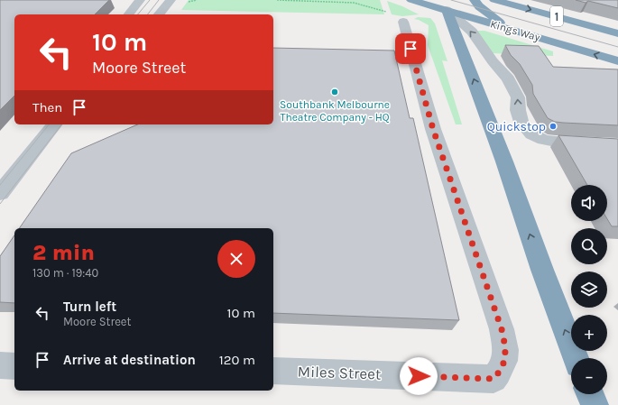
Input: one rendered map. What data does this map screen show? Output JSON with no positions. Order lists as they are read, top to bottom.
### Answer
{
  "streets": {
    "highway": ["1", "Kings Way"],
    "street": ["Miles Street"]
  },
  "places": ["Southbank Melbourne Theatre Company - HQ", "Quickstop"],
  "page": {
    "turn": ["10 m", "Moore Street"],
    "then": "Then",
    "map_buttons": ["+", "−"],
    "heading": ["2 min", "130 m · 19:40"],
    "list": [
      {
        "name": "Turn left",
        "note": "Moore Street",
        "value": "10 m"
      },
      {
        "name": "Arrive at destination",
        "value": "120 m"
      }
    ]
  }
}
